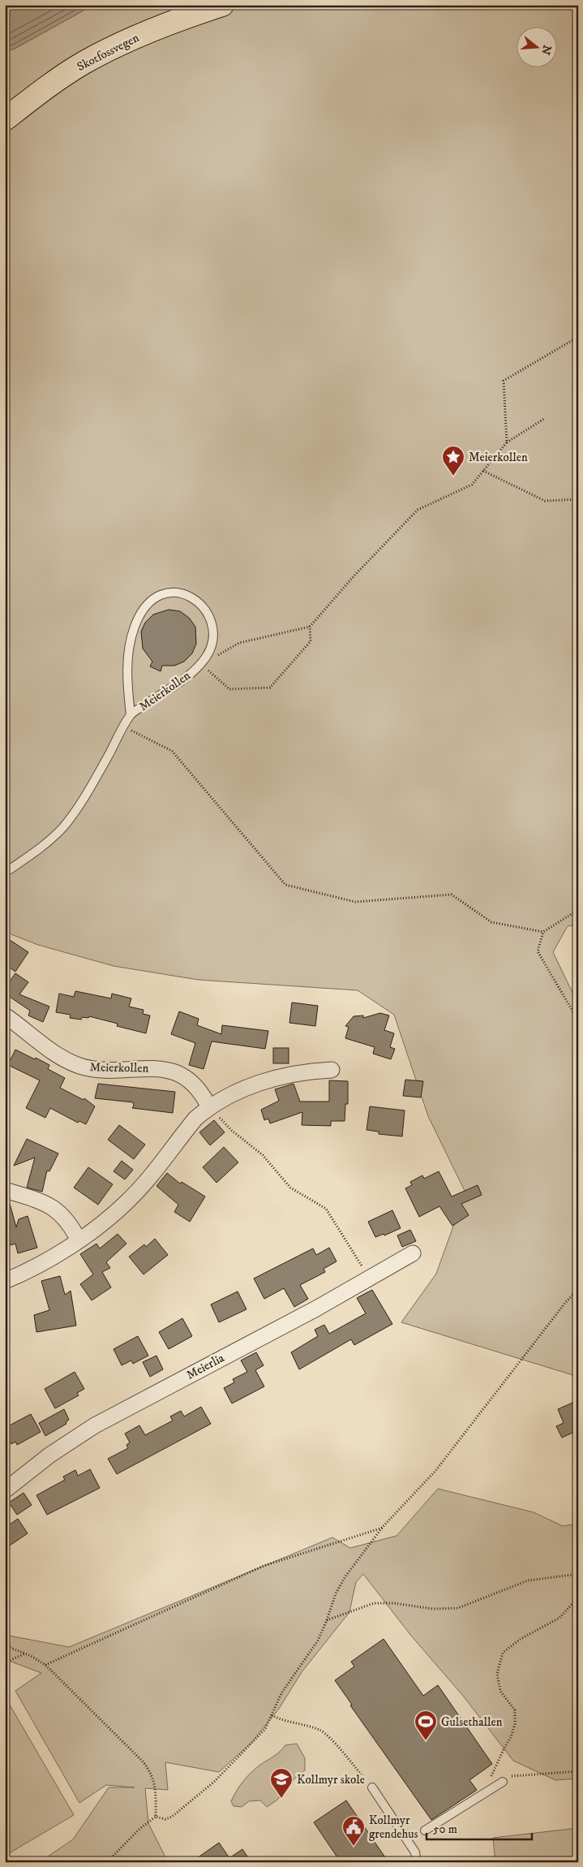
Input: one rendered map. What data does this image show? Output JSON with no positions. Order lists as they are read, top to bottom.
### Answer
{
  "streets": {
    "main road": ["Skotfossvegen"],
    "street": ["Meierkollen", "Meierlia"]
  },
  "places": {
    "place": ["Meierkollen"],
    "sports": ["Gulsethallen"],
    "school or university": ["Kollmyr skole"],
    "public building": ["Kollmyr grendehus"]
  },
  "scale_bar": "50 m",
  "north": "right"
}
